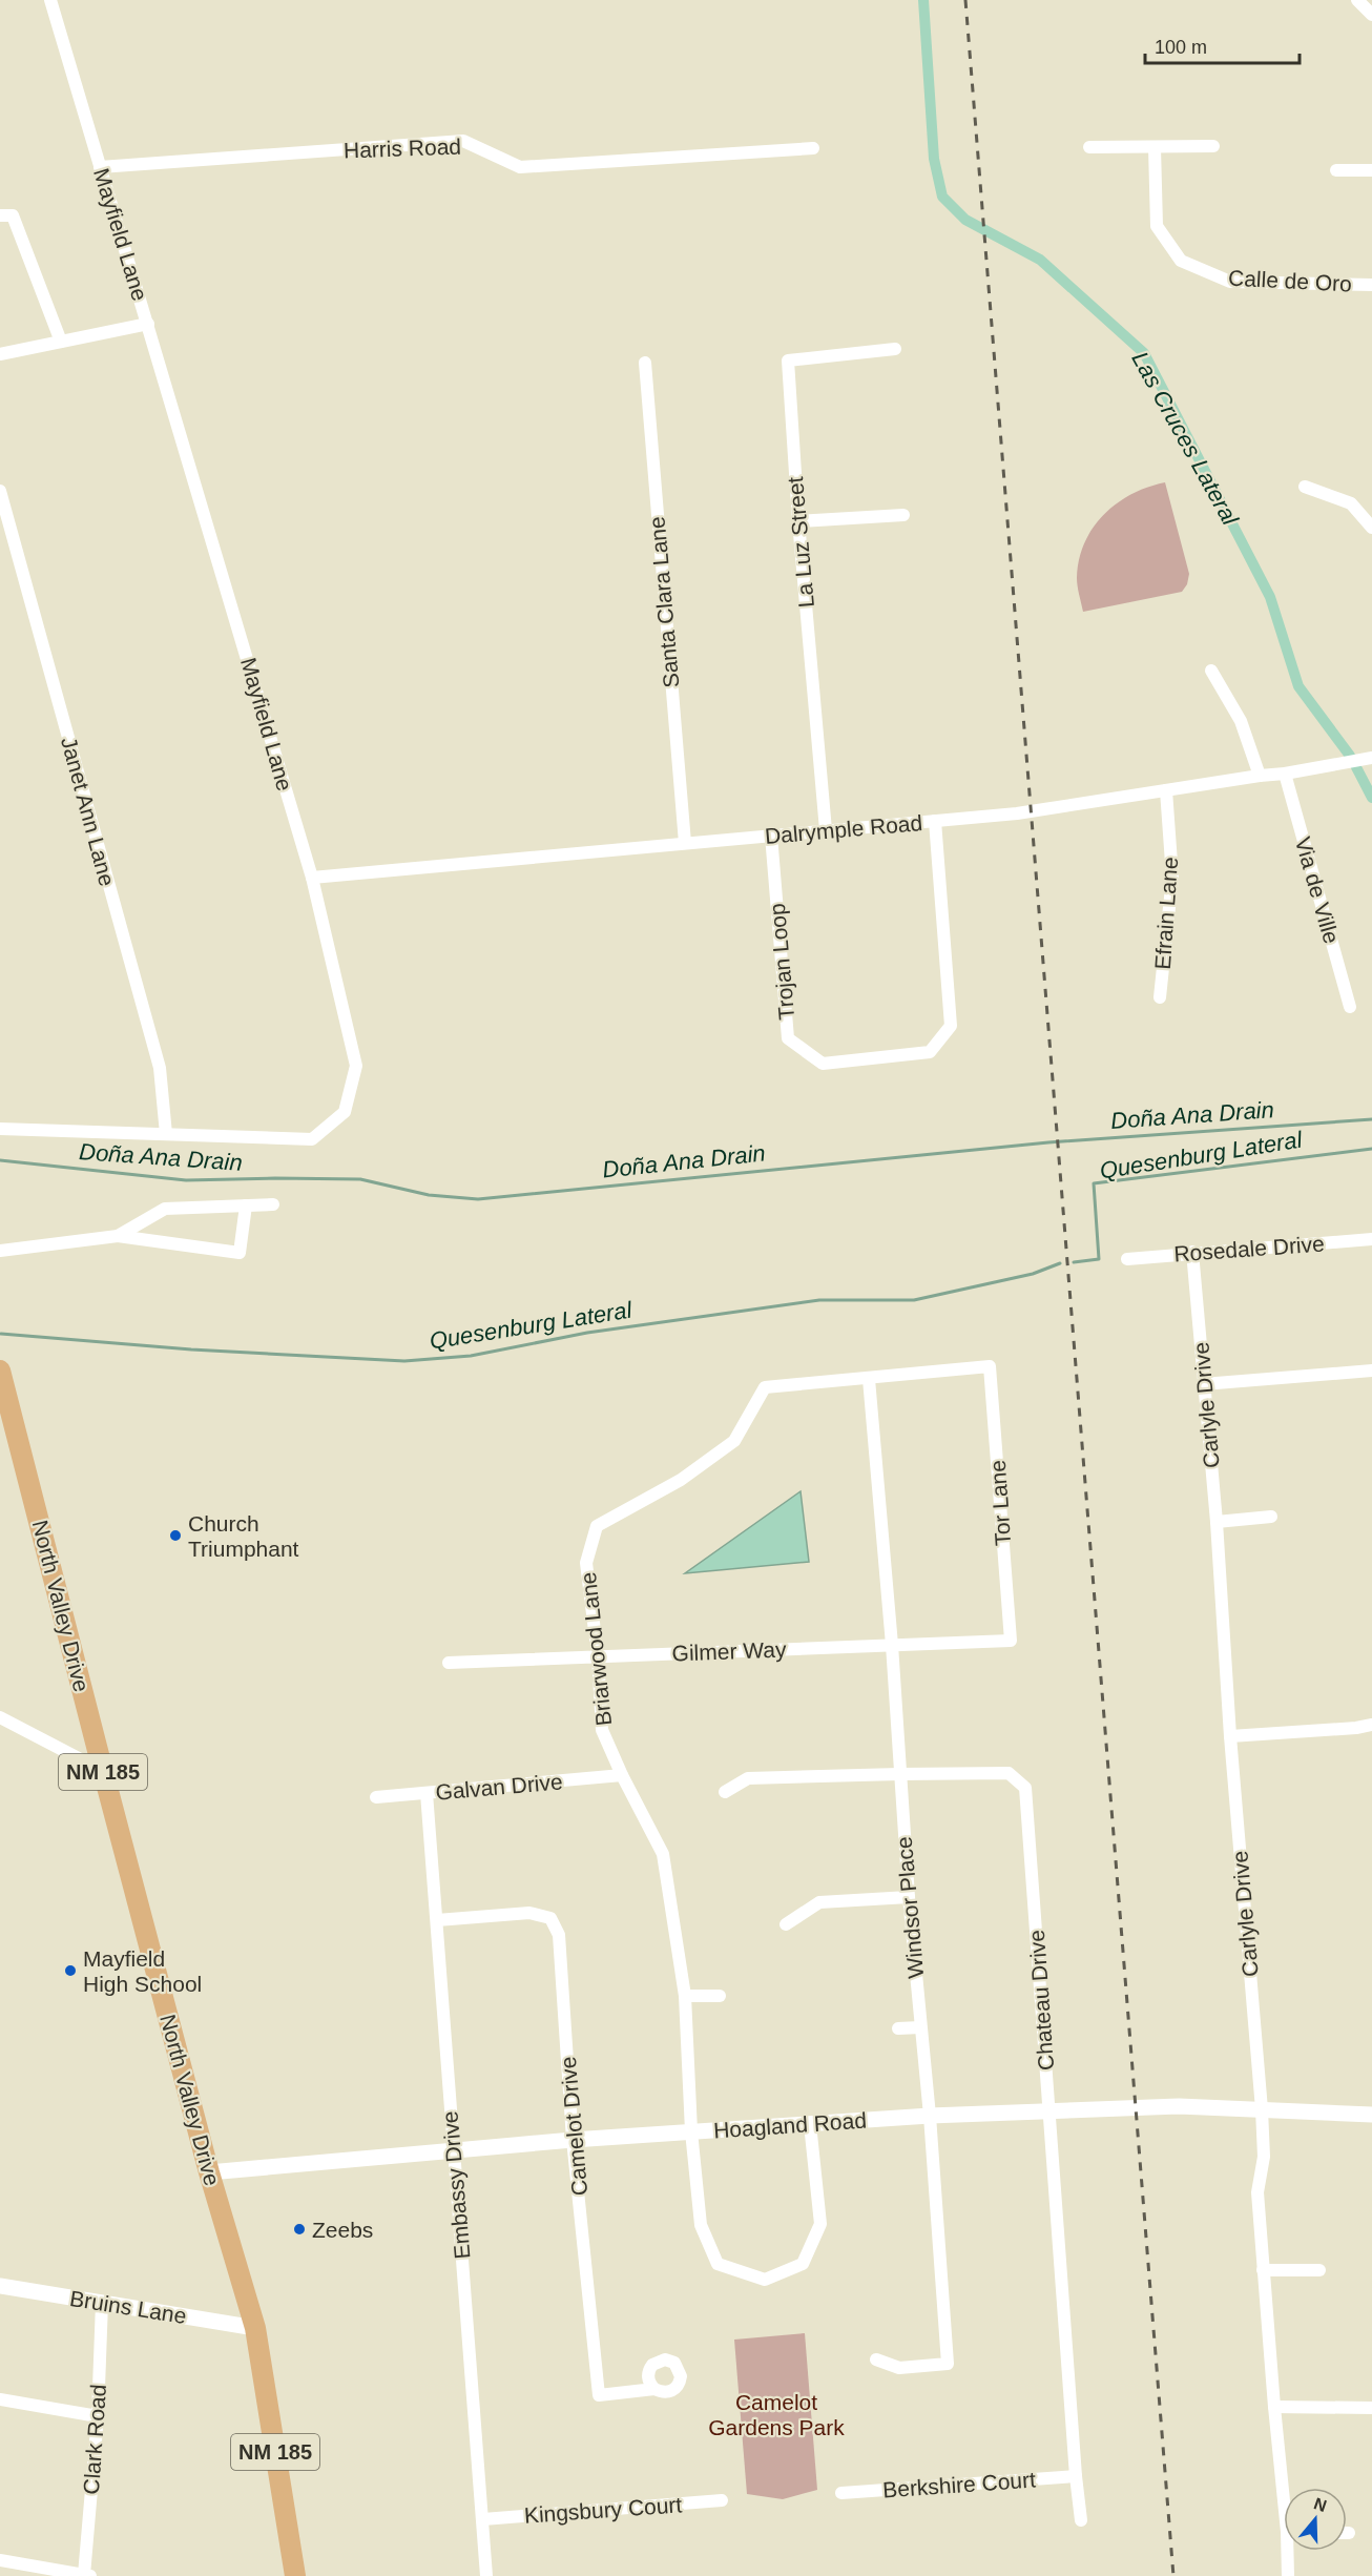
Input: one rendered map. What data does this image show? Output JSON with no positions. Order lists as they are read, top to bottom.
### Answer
{
  "streets": {
    "main road": ["North Valley Drive", "NM 185"],
    "street": [
      "Harris Road",
      "Mayfield Lane",
      "Calle de Oro",
      "La Luz Street",
      "Santa Clara Lane",
      "Janet Ann Lane",
      "Dalrymple Road",
      "Via de Ville",
      "Efrain Lane",
      "Trojan Loop",
      "Rosedale Drive",
      "Carlyle Drive",
      "Tor Lane",
      "Briarwood Lane",
      "Gilmer Way",
      "Galvan Drive",
      "Windsor Place",
      "Chateau Drive",
      "Hoagland Road",
      "Camelot Drive",
      "Embassy Drive",
      "Bruins Lane",
      "Clark Road",
      "Berkshire Court",
      "Kingsbury Court"
    ]
  },
  "crossings": [
    ["Harris Road", "Mayfield Lane"],
    ["Mayfield Lane", "Janet Ann Lane"],
    ["Mayfield Lane", "Dalrymple Road"],
    ["La Luz Street", "Dalrymple Road"],
    ["Santa Clara Lane", "Dalrymple Road"],
    ["Dalrymple Road", "Via de Ville"],
    ["Dalrymple Road", "Efrain Lane"],
    ["Dalrymple Road", "Trojan Loop"],
    ["Rosedale Drive", "Carlyle Drive"],
    ["Carlyle Drive", "Hoagland Road"],
    ["Tor Lane", "Briarwood Lane"],
    ["Tor Lane", "Gilmer Way"],
    ["North Valley Drive", "Hoagland Road"],
    ["North Valley Drive", "Bruins Lane"],
    ["Briarwood Lane", "Gilmer Way"],
    ["Briarwood Lane", "Galvan Drive"],
    ["Briarwood Lane", "Windsor Place"],
    ["Briarwood Lane", "Hoagland Road"],
    ["Gilmer Way", "Windsor Place"],
    ["Galvan Drive", "Embassy Drive"],
    ["Windsor Place", "Chateau Drive"],
    ["Windsor Place", "Hoagland Road"],
    ["Chateau Drive", "Hoagland Road"],
    ["Chateau Drive", "Berkshire Court"],
    ["Hoagland Road", "Camelot Drive"],
    ["Hoagland Road", "Embassy Drive"],
    ["Camelot Drive", "Embassy Drive"],
    ["Embassy Drive", "Kingsbury Court"],
    ["Bruins Lane", "Clark Road"]
  ],
  "water": ["Las Cruces Lateral", "Doña Ana Drain", "Quesenburg Lateral"],
  "parks": ["Camelot Gardens Park"],
  "places": ["Church Triumphant", "Mayfield High School", "Zeebs"],
  "scale_bar": "100 m",
  "north": "top"
}
